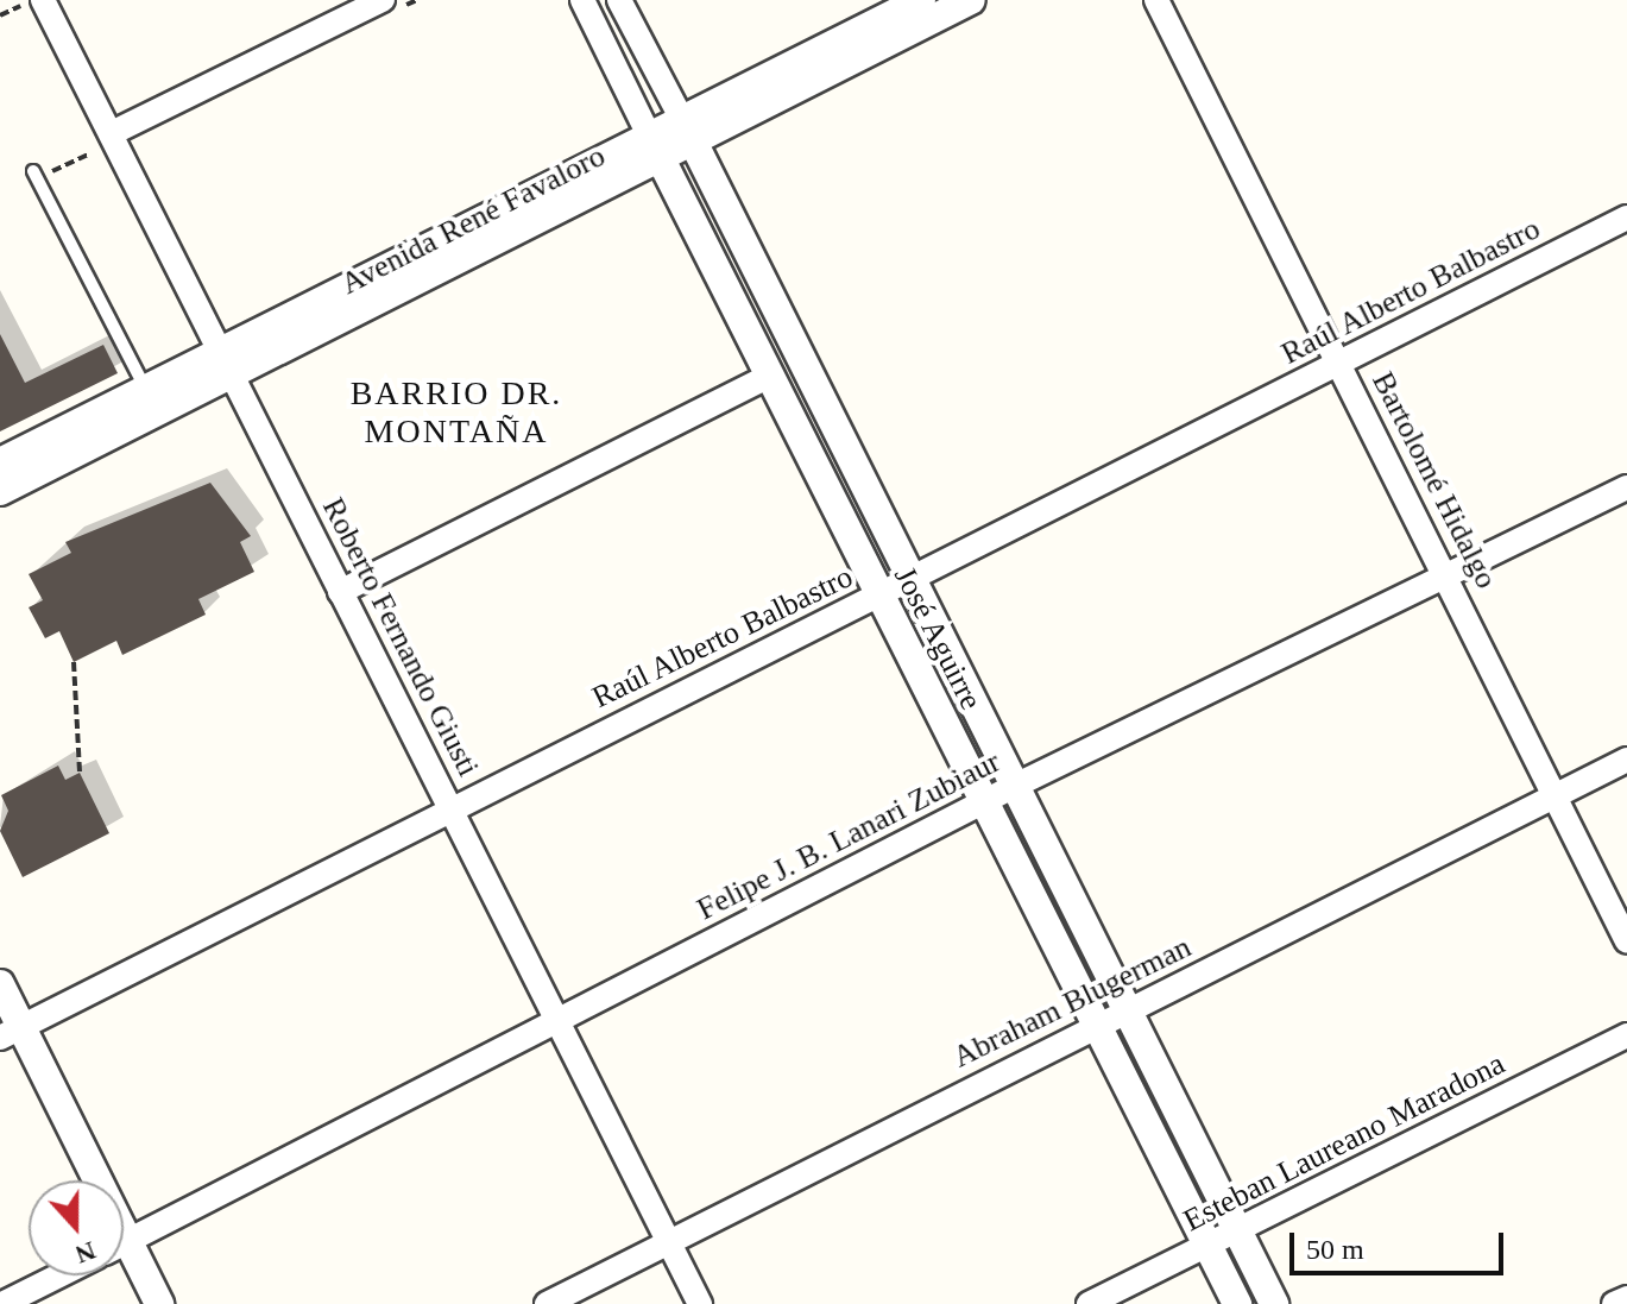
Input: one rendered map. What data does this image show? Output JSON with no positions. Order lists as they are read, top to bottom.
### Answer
{
  "streets": {
    "street": [
      "Avenida René Favaloro",
      "Raúl Alberto Balbastro",
      "Bartolomé Hidalgo",
      "Roberto Fernando Giusti",
      "José Aguirre",
      "Felipe J. B. Lanari Zubiaur",
      "Abraham Blugerman",
      "Esteban Laureano Maradona"
    ]
  },
  "crossings": [
    ["Avenida René Favaloro", "Roberto Fernando Giusti"],
    ["Avenida René Favaloro", "José Aguirre"],
    ["Raúl Alberto Balbastro", "Bartolomé Hidalgo"],
    ["Raúl Alberto Balbastro", "Roberto Fernando Giusti"],
    ["Raúl Alberto Balbastro", "José Aguirre"],
    ["Bartolomé Hidalgo", "Felipe J. B. Lanari Zubiaur"],
    ["Bartolomé Hidalgo", "Abraham Blugerman"],
    ["Roberto Fernando Giusti", "Felipe J. B. Lanari Zubiaur"],
    ["Roberto Fernando Giusti", "Abraham Blugerman"],
    ["José Aguirre", "Felipe J. B. Lanari Zubiaur"],
    ["José Aguirre", "Abraham Blugerman"],
    ["José Aguirre", "Esteban Laureano Maradona"]
  ],
  "districts": ["BARRIO DR. MONTAÑA"],
  "scale_bar": "50 m",
  "north": "bottom"
}
